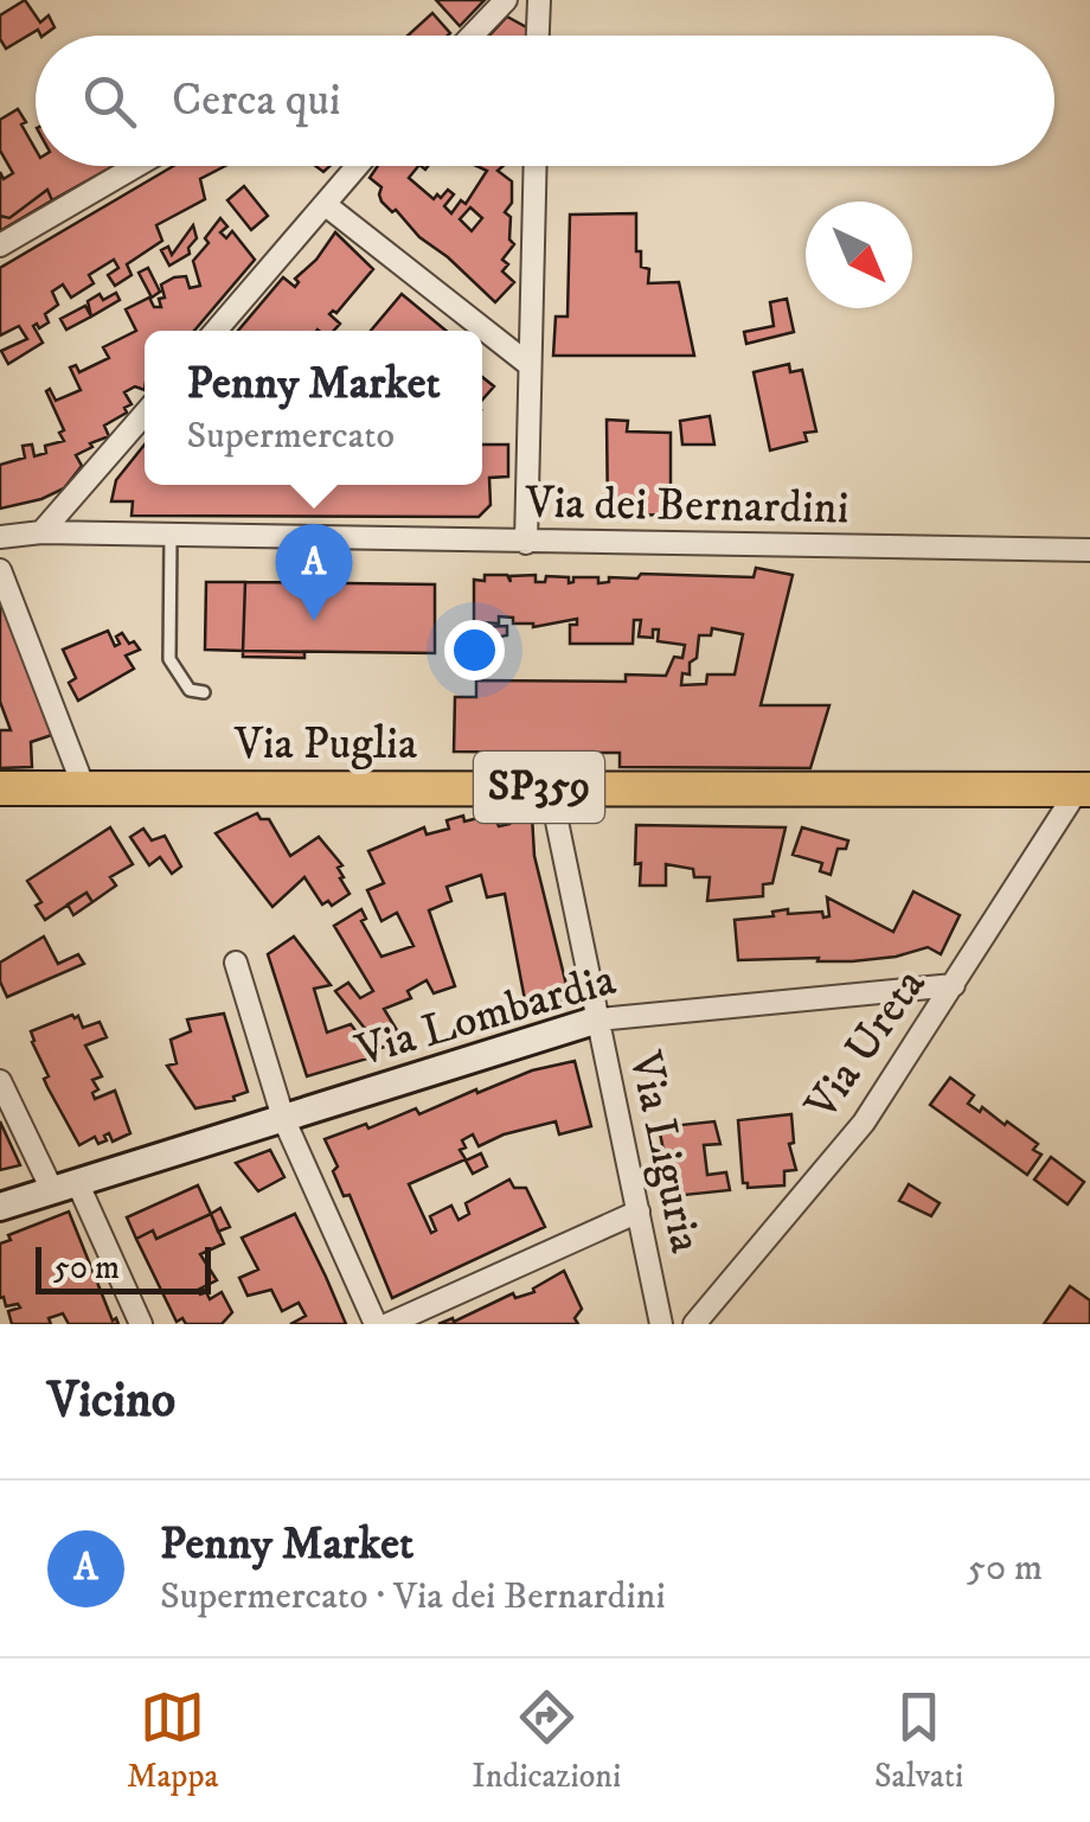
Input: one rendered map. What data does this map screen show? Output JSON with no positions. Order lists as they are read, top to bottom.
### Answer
{
  "streets": {
    "main road": ["Via Puglia", "SP359"],
    "street": [
      "Via dei Bernardini",
      "Via Lombardia",
      "Via Ureta",
      "Via Liguria"
    ]
  },
  "crossings": [
    ["Via Puglia", "Via Ureta"],
    ["Via Puglia", "Via Liguria"],
    ["Via Lombardia", "Via Ureta"],
    ["Via Lombardia", "Via Liguria"]
  ],
  "scale_bar": "50 m",
  "north": "bottom right",
  "page": {
    "search": "Cerca qui",
    "popup": ["Penny Market", "Supermercato"],
    "pins": "A",
    "scale": "50 m",
    "heading": "Vicino",
    "list": [
      {
        "mark": "A",
        "name": "Penny Market",
        "note": "Supermercato · Via dei Bernardini",
        "value": "50 m"
      }
    ],
    "nav": ["Mappa", "Indicazioni", "Salvati"]
  }
}
